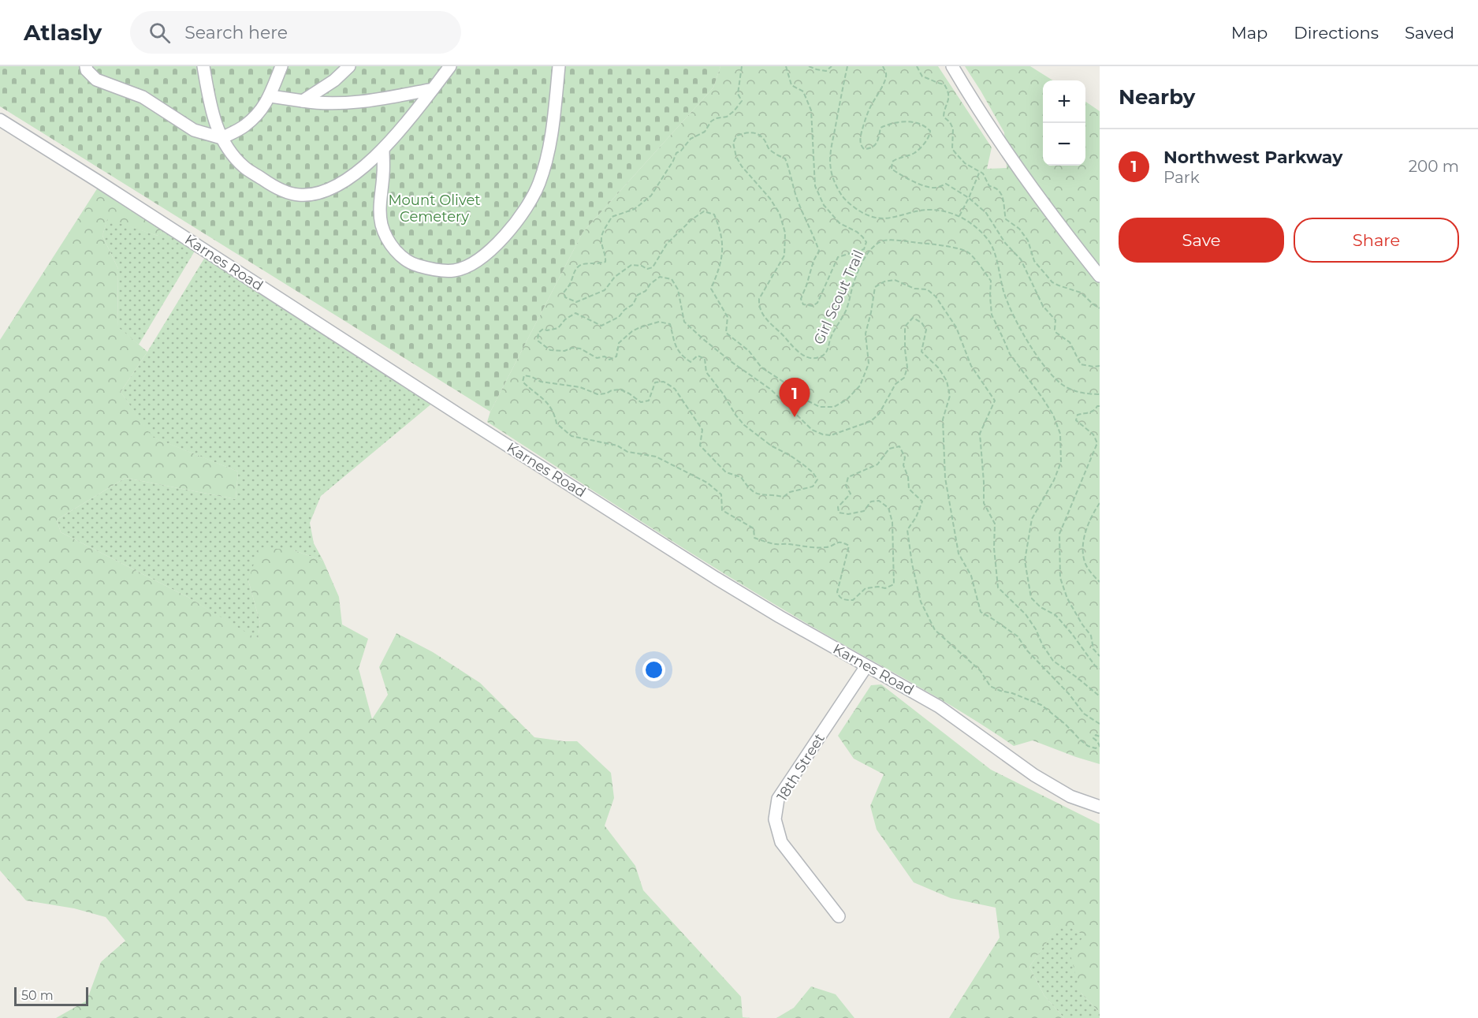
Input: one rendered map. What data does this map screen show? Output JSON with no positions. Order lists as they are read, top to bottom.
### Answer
{
  "streets": {
    "street": ["Karnes Road", "18th Street"],
    "path": ["Girl Scout Trail"]
  },
  "crossings": [
    ["Karnes Road", "18th Street"]
  ],
  "parks": ["Mount Olivet Cemetery"],
  "scale_bar": "50 m",
  "page": {
    "header": "Atlasly",
    "search": "Search here",
    "nav": ["Map", "Directions", "Saved"],
    "heading": "Nearby",
    "map_buttons": ["+", "−"],
    "list": [
      {
        "mark": "1",
        "name": "Northwest Parkway",
        "note": "Park",
        "value": "200 m"
      }
    ],
    "buttons": ["Save", "Share"],
    "pins": "1",
    "scale": "50 m"
  }
}
